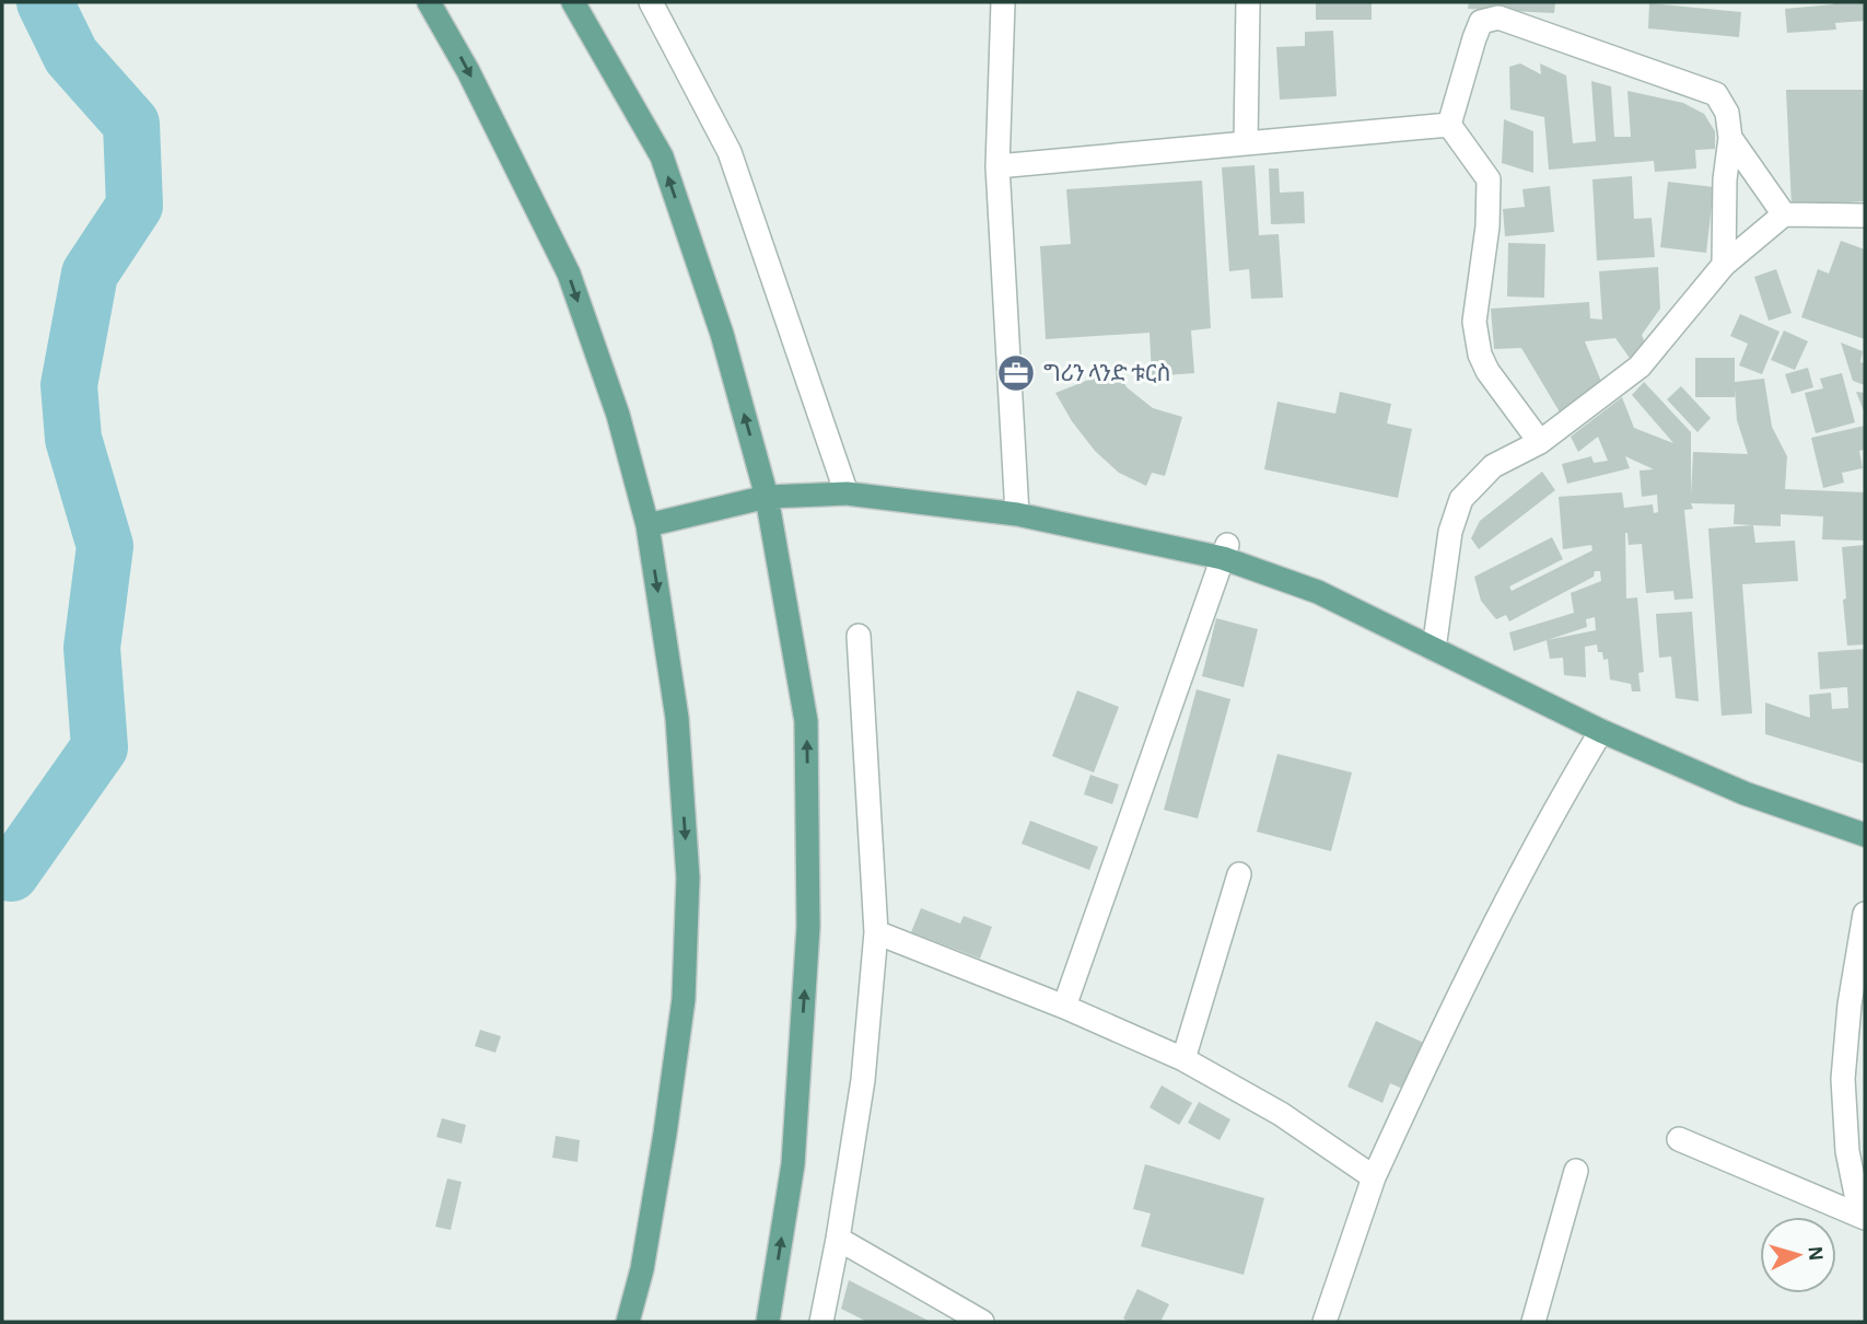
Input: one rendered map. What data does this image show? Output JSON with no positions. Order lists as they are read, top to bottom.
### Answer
{
  "places": {
    "office": ["ግሪን ላንድ ቱርስ"]
  },
  "north": "right"
}
